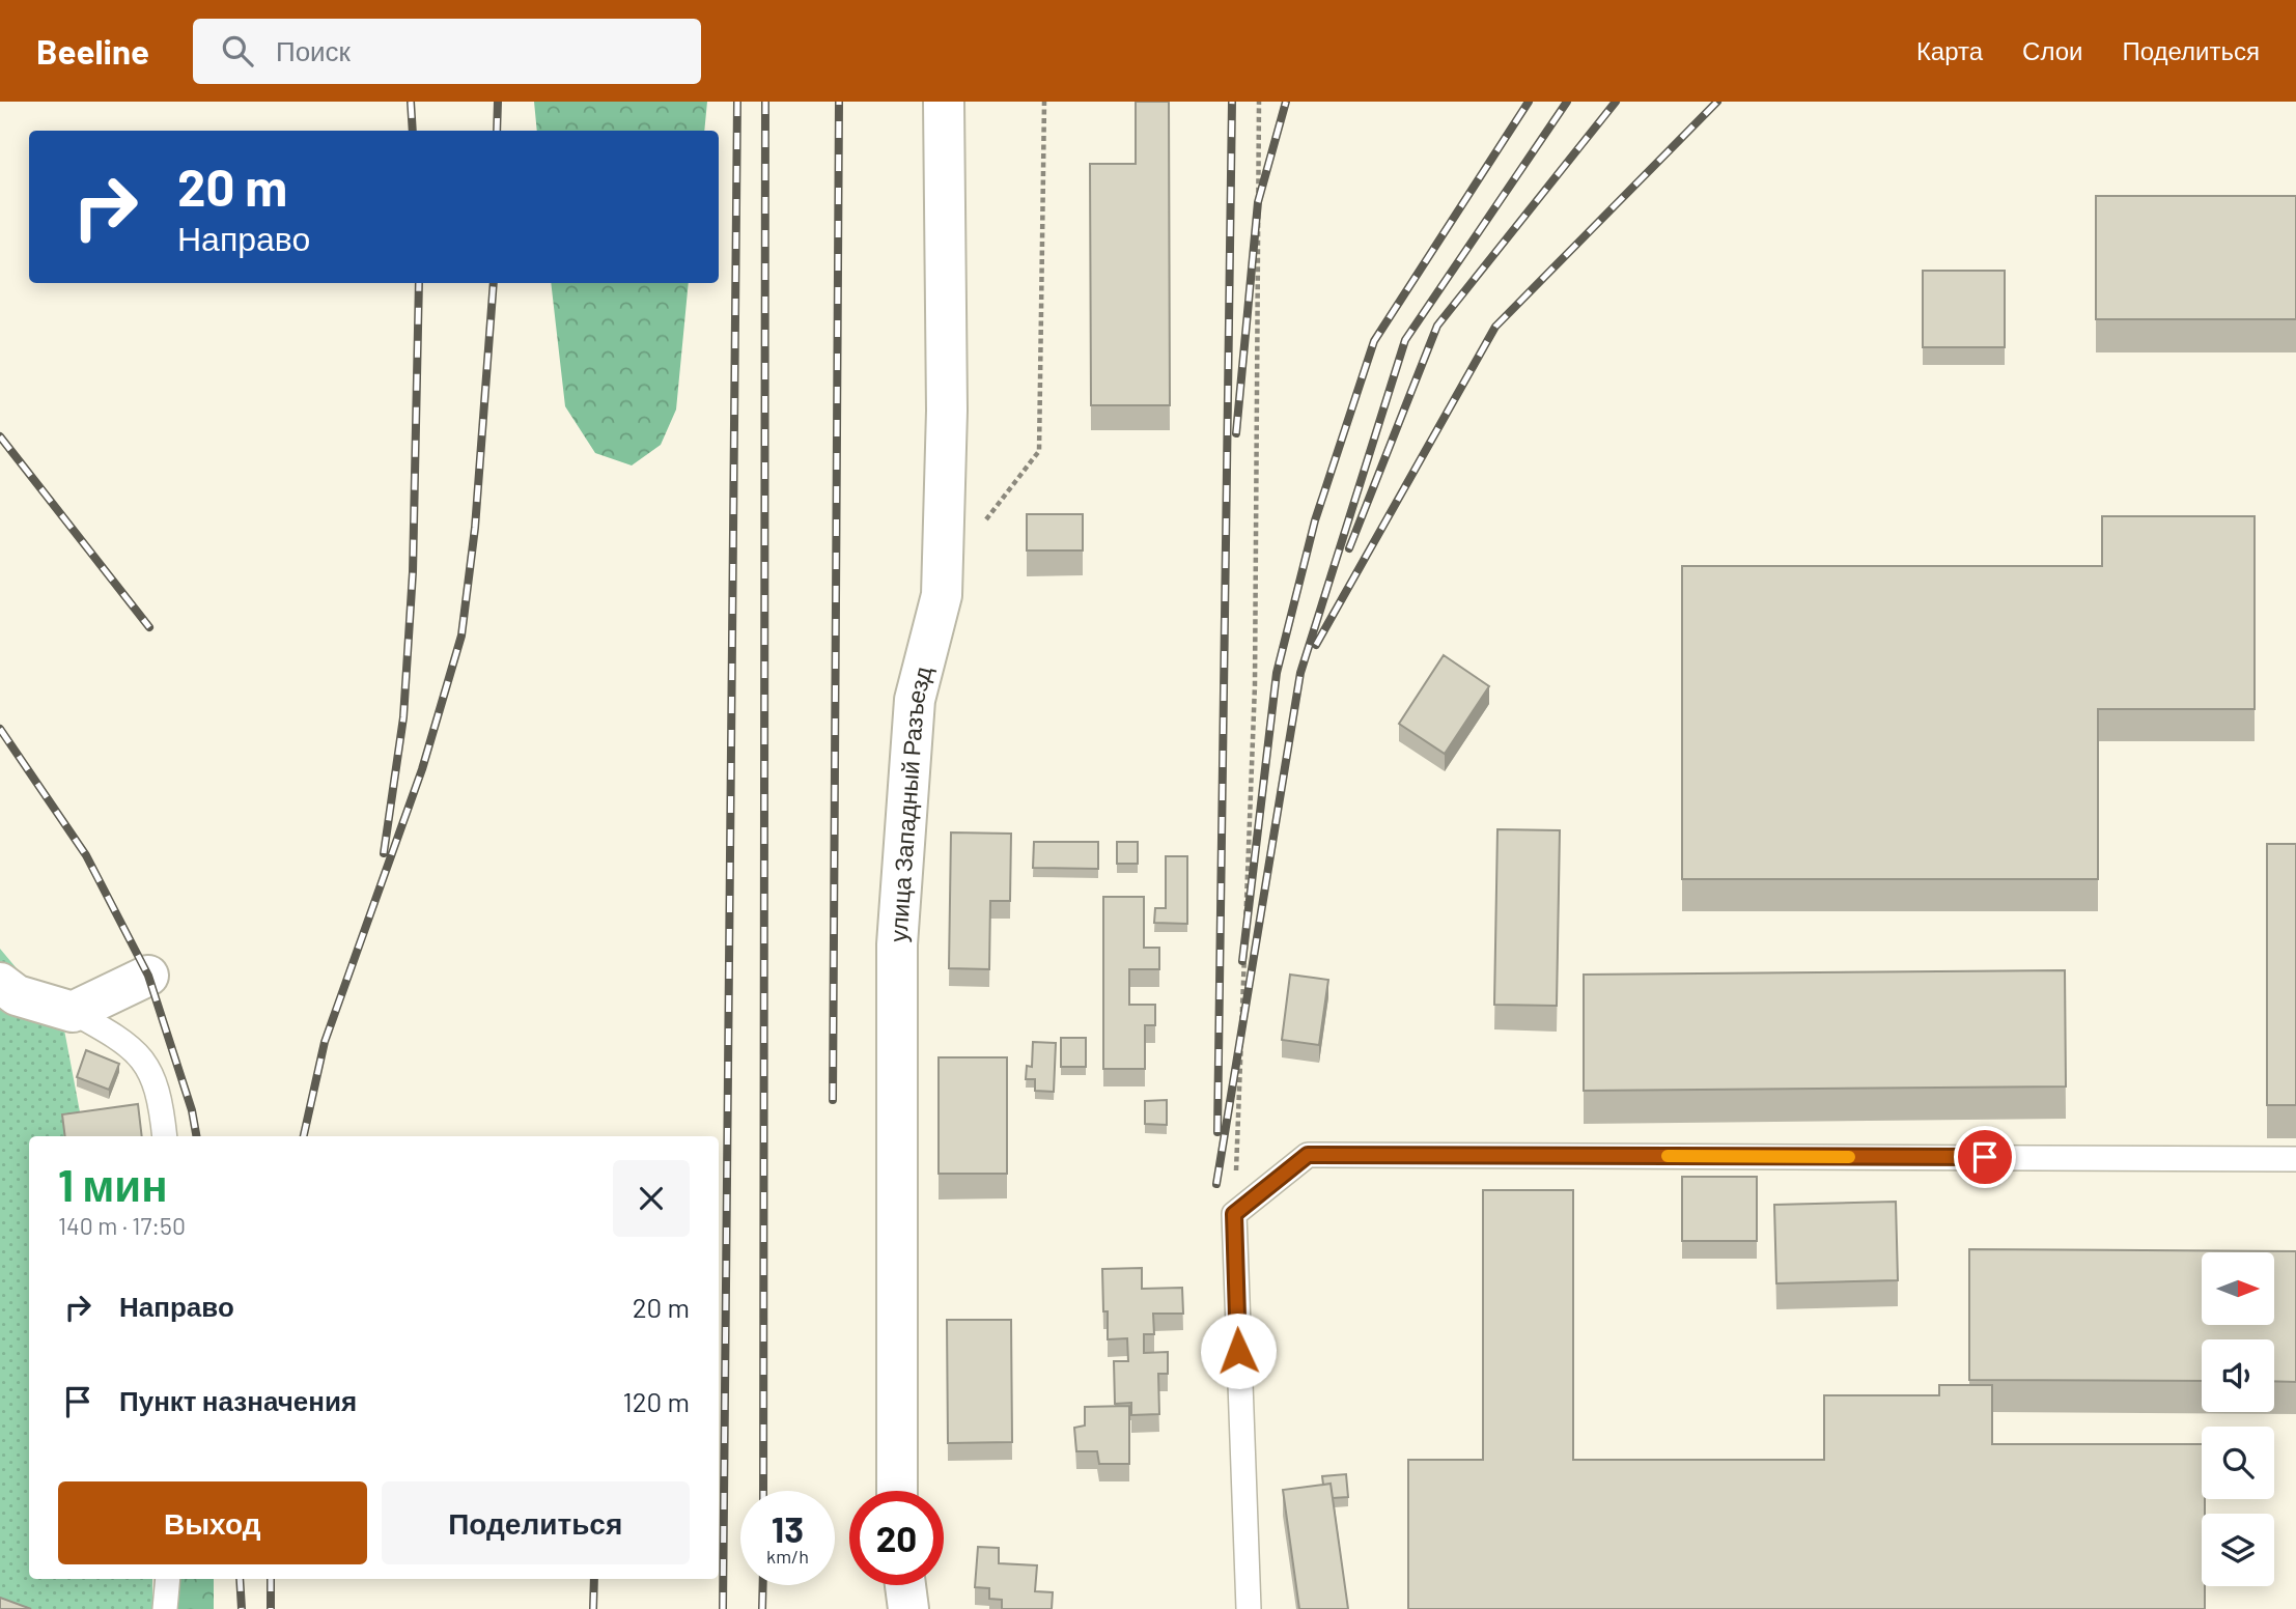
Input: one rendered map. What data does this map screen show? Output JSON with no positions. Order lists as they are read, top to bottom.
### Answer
{
  "streets": {
    "street": ["улица Западный Разъезд"]
  },
  "north": "right",
  "page": {
    "header": "Beeline",
    "search": "Поиск",
    "nav": ["Карта", "Слои", "Поделиться"],
    "turn": ["20 m", "Направо"],
    "heading": ["1 мин", "140 m · 17:50"],
    "list": [
      {
        "name": "Направо",
        "value": "20 m"
      },
      {
        "name": "Пункт назначения",
        "value": "120 m"
      }
    ],
    "buttons": ["Выход", "Поделиться"],
    "speed": "13 km/h",
    "limit": "20"
  }
}
